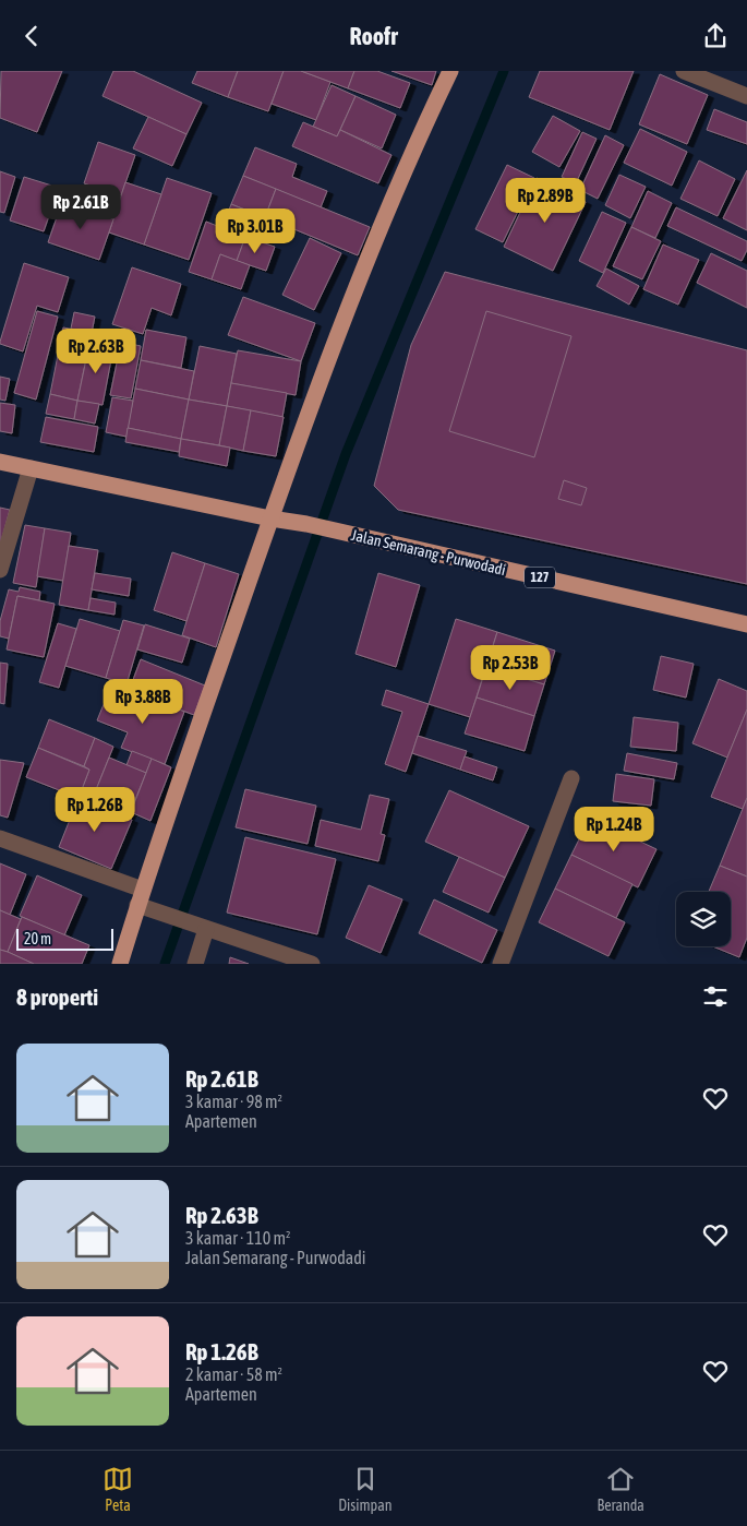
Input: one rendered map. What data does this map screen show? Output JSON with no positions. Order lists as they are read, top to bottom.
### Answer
{
  "streets": {
    "main road": ["Jalan Semarang - Purwodadi", "127"]
  },
  "crossings": [
    ["Jalan Semarang - Purwodadi", "127"]
  ],
  "scale_bar": "20 m",
  "page": {
    "header": "Roofr",
    "price": [
      "Rp 2.89B",
      "Rp 2.61B",
      "Rp 3.01B",
      "Rp 2.63B",
      "Rp 2.53B",
      "Rp 3.88B",
      "Rp 1.26B",
      "Rp 1.24B"
    ],
    "scale": "20 m",
    "heading": "8 properti",
    "list": [
      {
        "name": "Rp 2.61B",
        "note": "3 kamar · 98 m² · Apartemen"
      },
      {
        "name": "Rp 2.63B",
        "note": "3 kamar · 110 m² · Jalan Semarang - Purwodadi"
      },
      {
        "name": "Rp 1.26B",
        "note": "2 kamar · 58 m² · Apartemen"
      }
    ],
    "tabs": ["Peta", "Disimpan", "Beranda"]
  }
}
